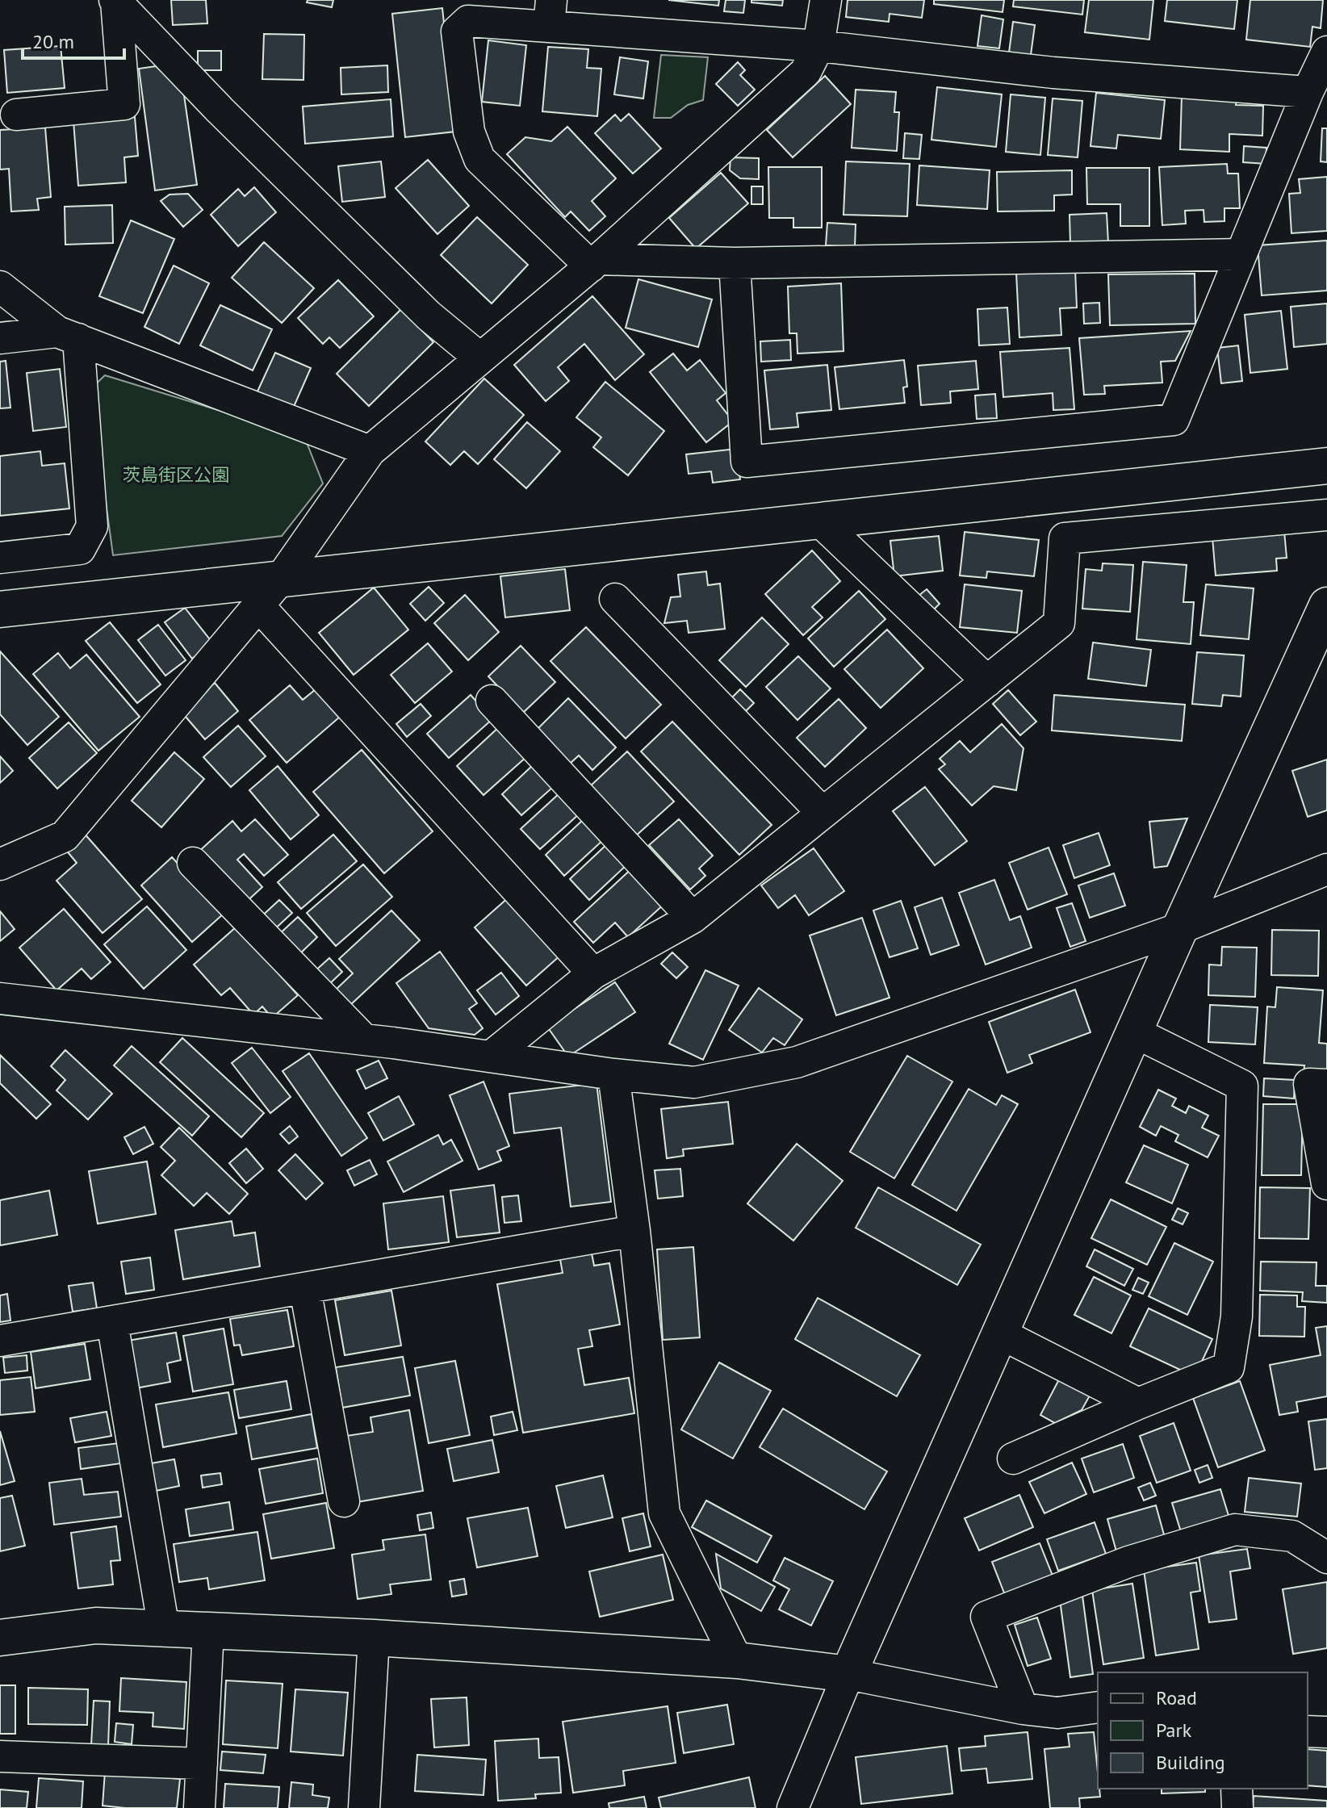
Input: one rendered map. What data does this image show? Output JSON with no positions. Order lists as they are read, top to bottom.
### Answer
{
  "parks": ["茨島街区公園"],
  "legend": ["Road", "Park", "Building"],
  "scale_bar": "20 m"
}
